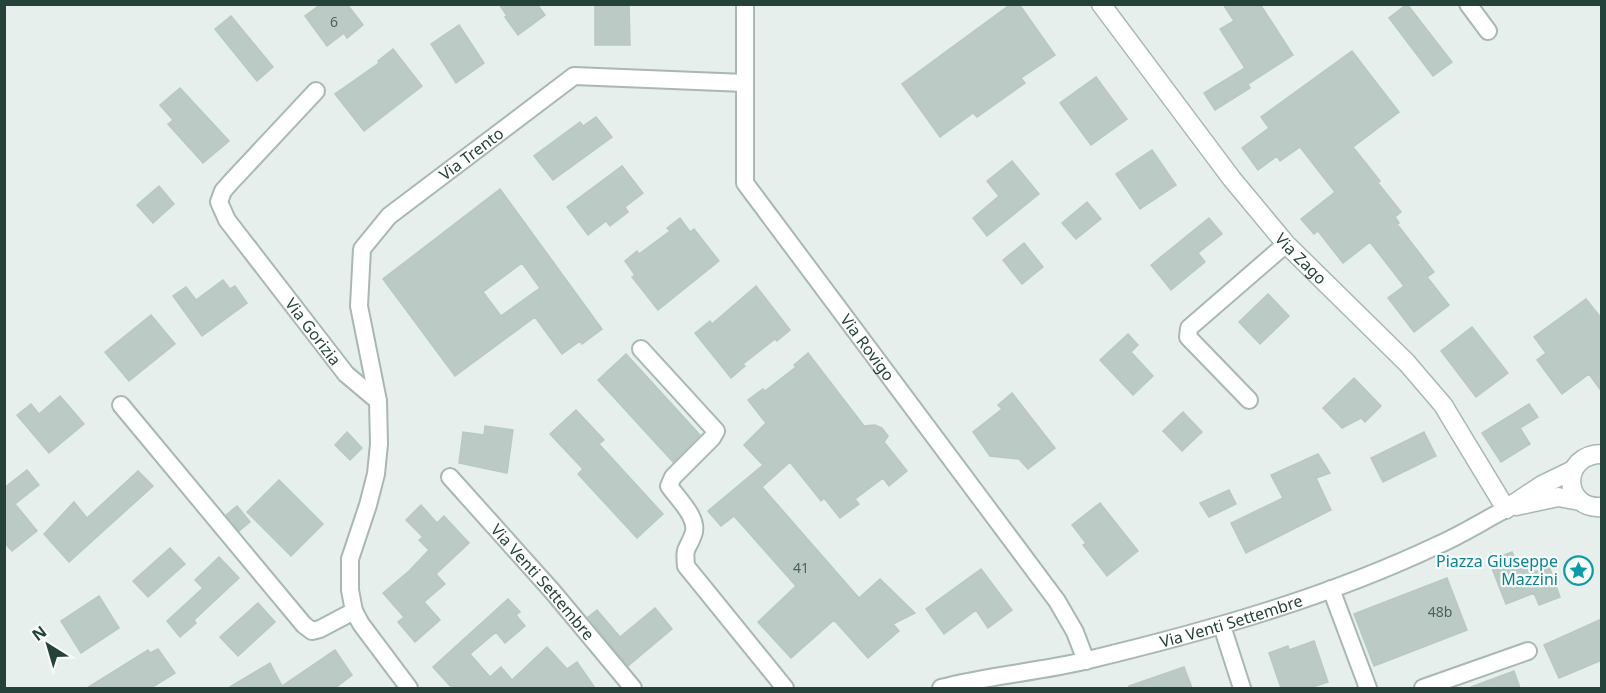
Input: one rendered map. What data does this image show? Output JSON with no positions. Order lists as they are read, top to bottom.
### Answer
{
  "streets": {
    "street": [
      "Via Trento",
      "Via Zago",
      "Via Gorizia",
      "Via Rovigo",
      "Via Venti Settembre"
    ]
  },
  "crossings": [
    ["Via Trento", "Via Gorizia"],
    ["Via Trento", "Via Rovigo"],
    ["Via Zago", "Via Venti Settembre"],
    ["Via Rovigo", "Via Venti Settembre"]
  ],
  "places": {
    "place": ["Piazza Giuseppe Mazzini"]
  },
  "house_numbers": ["6", "41", "48b"],
  "north": "top left"
}
